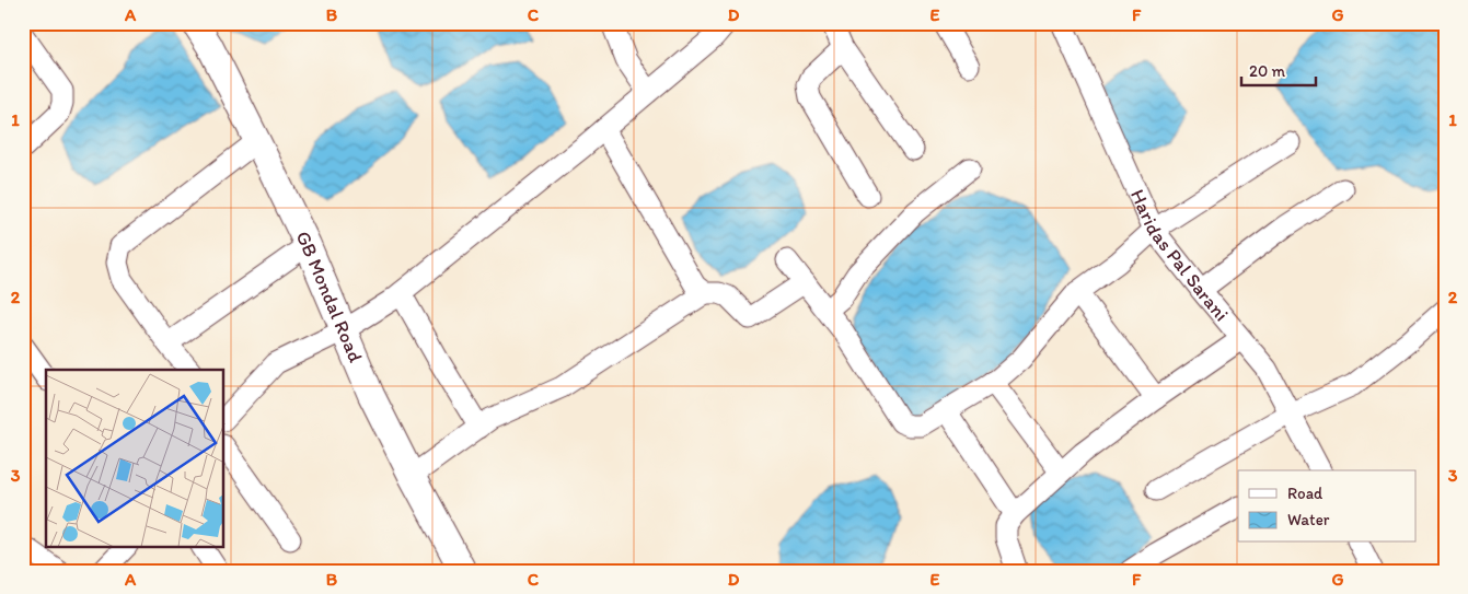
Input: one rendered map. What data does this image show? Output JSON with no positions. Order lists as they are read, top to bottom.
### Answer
{
  "streets": {
    "street": ["Haridas Pal Sarani", "GB Mondal Road"]
  },
  "legend": ["Road", "Water"],
  "scale_bar": "20 m",
  "grid": {
    "columns": [
      "A",
      "B",
      "C",
      "D",
      "E",
      "F",
      "G"
    ],
    "rows": ["1", "2", "3"]
  }
}
